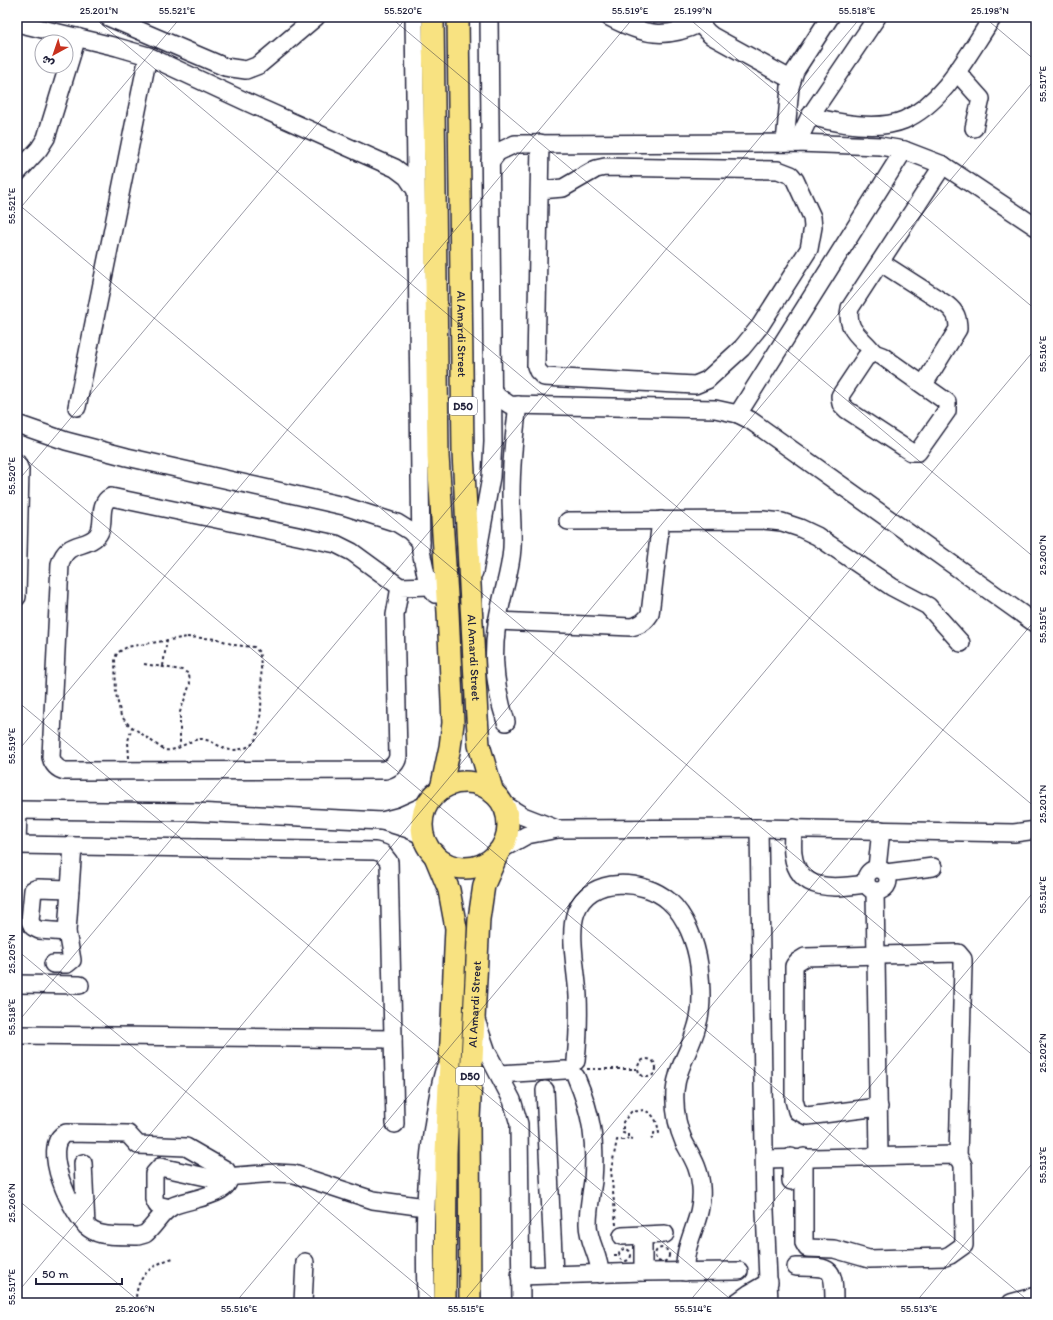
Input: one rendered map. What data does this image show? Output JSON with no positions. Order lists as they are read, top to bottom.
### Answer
{
  "streets": {
    "main road": ["Al Amardi Street", "D50"]
  },
  "scale_bar": "50 m",
  "north": "bottom left",
  "coordinates": [
    "25.201°N",
    "55.521°E",
    "55.520°E",
    "55.519°E",
    "25.199°N",
    "55.518°E",
    "25.198°N",
    "55.517°E",
    "55.516°E",
    "25.200°N",
    "55.515°E",
    "55.514°E",
    "25.205°N",
    "25.202°N",
    "55.513°E",
    "25.206°N"
  ]
}
